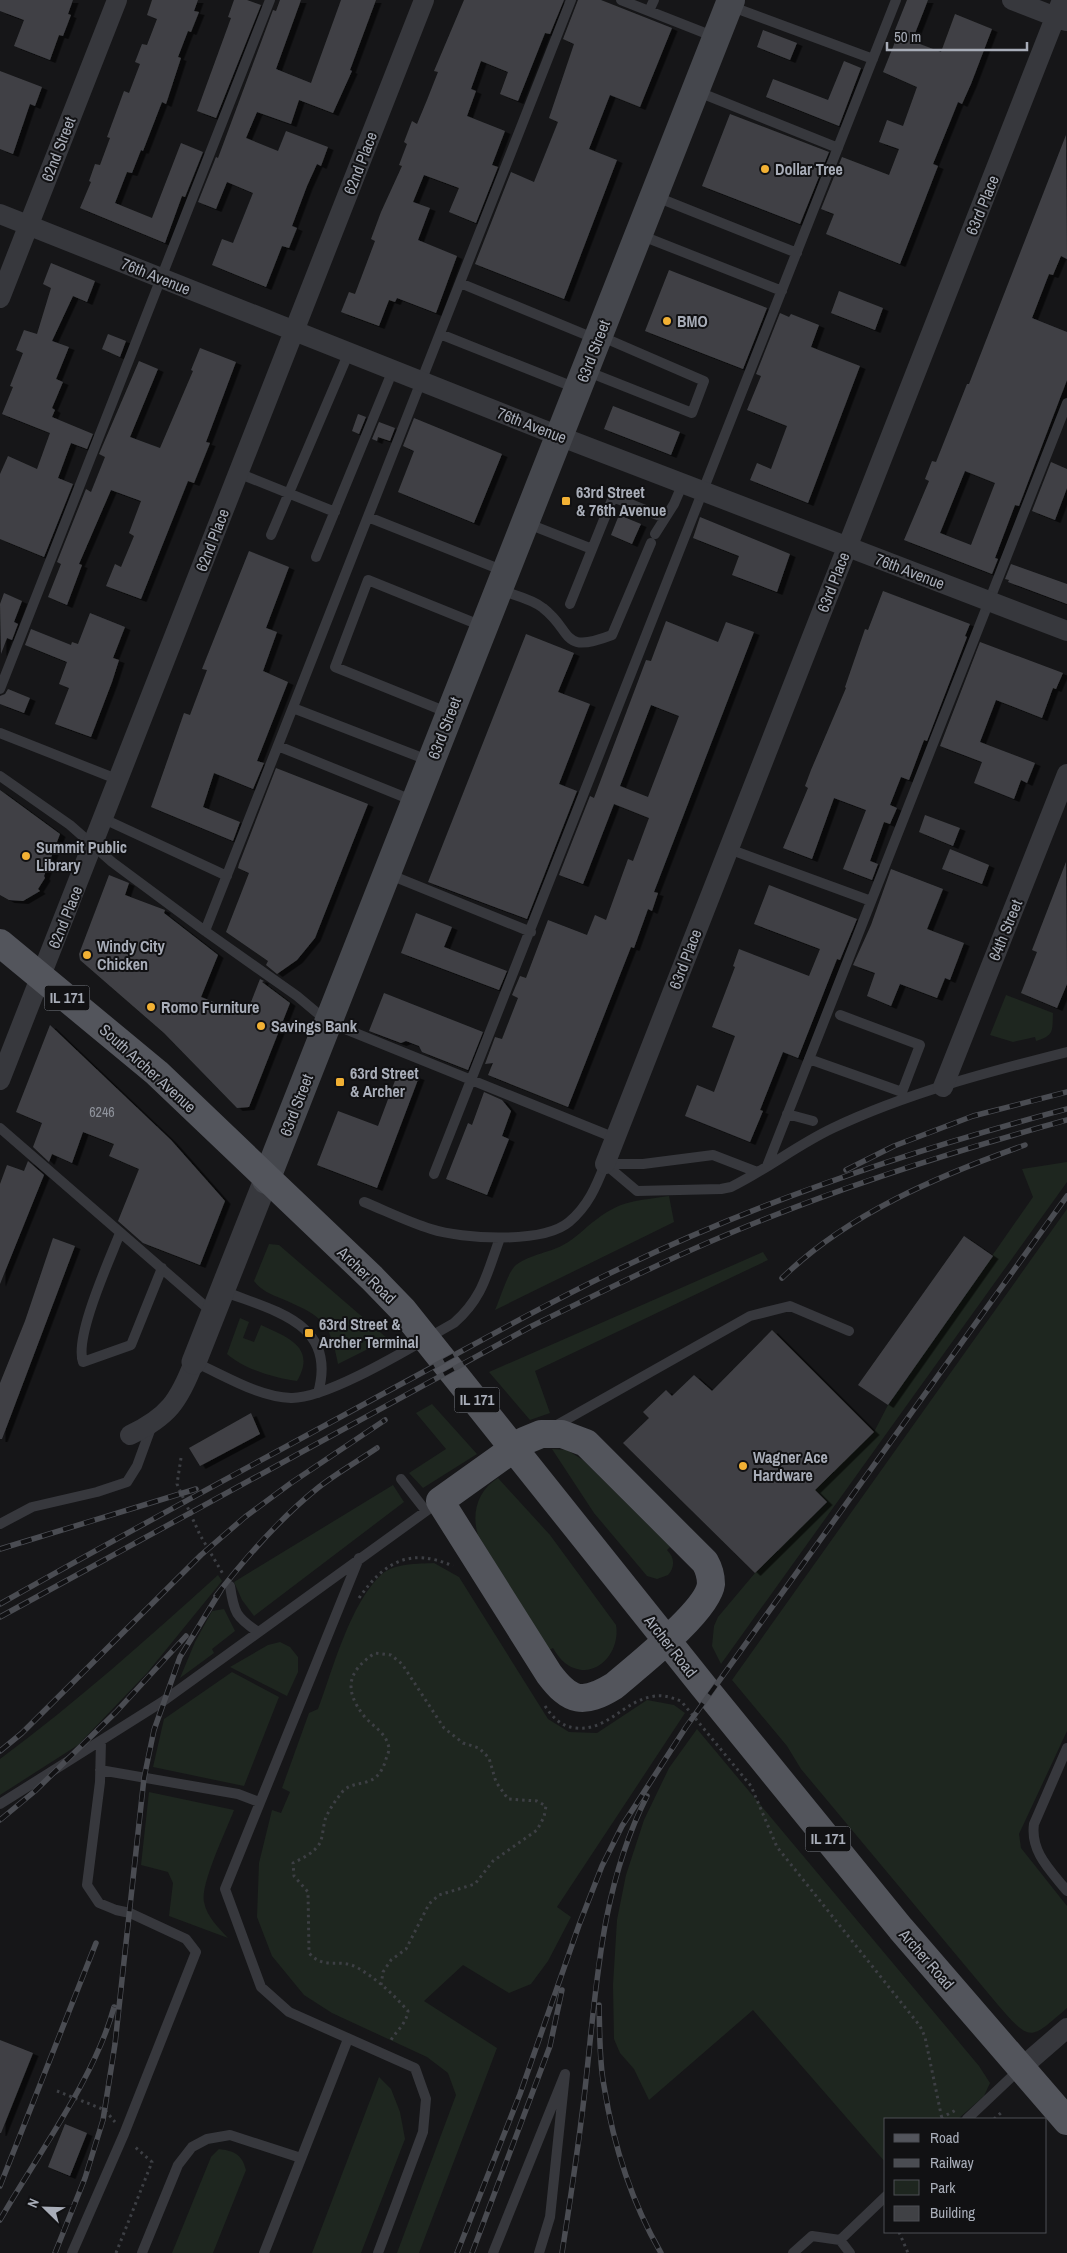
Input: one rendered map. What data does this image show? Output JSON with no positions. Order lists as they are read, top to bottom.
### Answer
{
  "streets": {
    "main road": [
      "63rd Street",
      "IL 171",
      "South Archer Avenue",
      "Archer Road"
    ],
    "street": [
      "62nd Street",
      "62nd Place",
      "63rd Place",
      "76th Avenue",
      "64th Street"
    ]
  },
  "crossings": [
    ["62nd Street", "76th Avenue"],
    ["62nd Place", "76th Avenue"],
    ["62nd Place", "South Archer Avenue"],
    ["63rd Place", "76th Avenue"],
    ["76th Avenue", "63rd Street"],
    ["63rd Street", "South Archer Avenue"],
    ["63rd Street", "Archer Road"],
    ["South Archer Avenue", "Archer Road"]
  ],
  "places": {
    "other": [
      "Dollar Tree",
      "BMO",
      "Summit Public Library",
      "Windy City Chicken",
      "Romo Furniture",
      "Savings Bank",
      "Wagner Ace Hardware"
    ],
    "transit": ["63rd Street & 76th Avenue", "63rd Street & Archer", "63rd Street & Archer Terminal"]
  },
  "house_numbers": ["6246"],
  "legend": [
    "Road",
    "Railway",
    "Park",
    "Building"
  ],
  "scale_bar": "50 m",
  "north": "top left"
}
